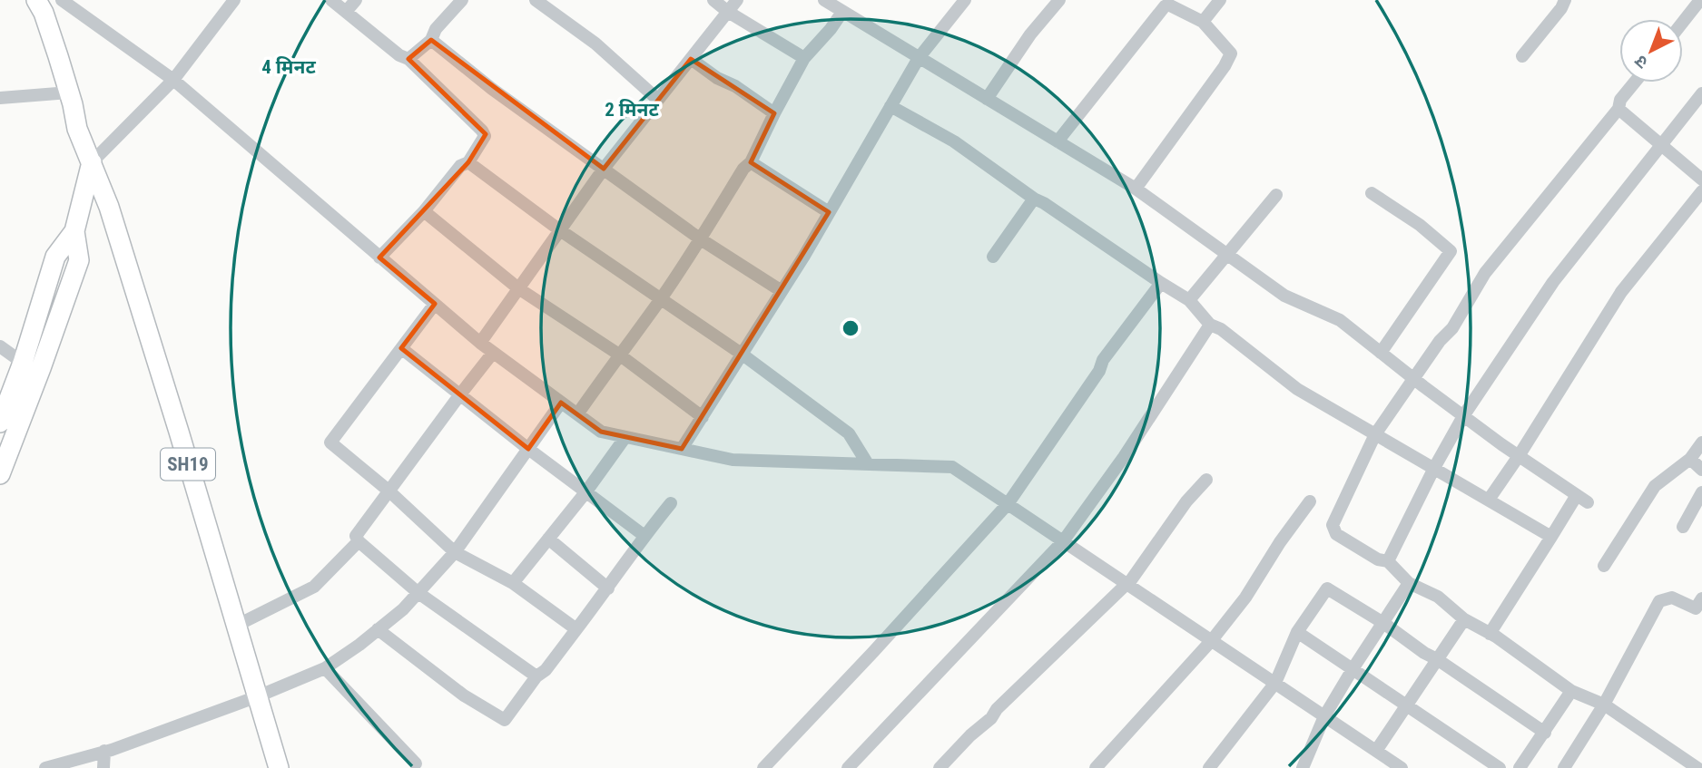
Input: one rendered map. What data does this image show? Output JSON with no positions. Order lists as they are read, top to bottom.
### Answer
{
  "streets": {
    "main road": ["SH19"]
  },
  "north": "bottom left",
  "rings": ["4 मिनट", "2 मिनट"]
}
